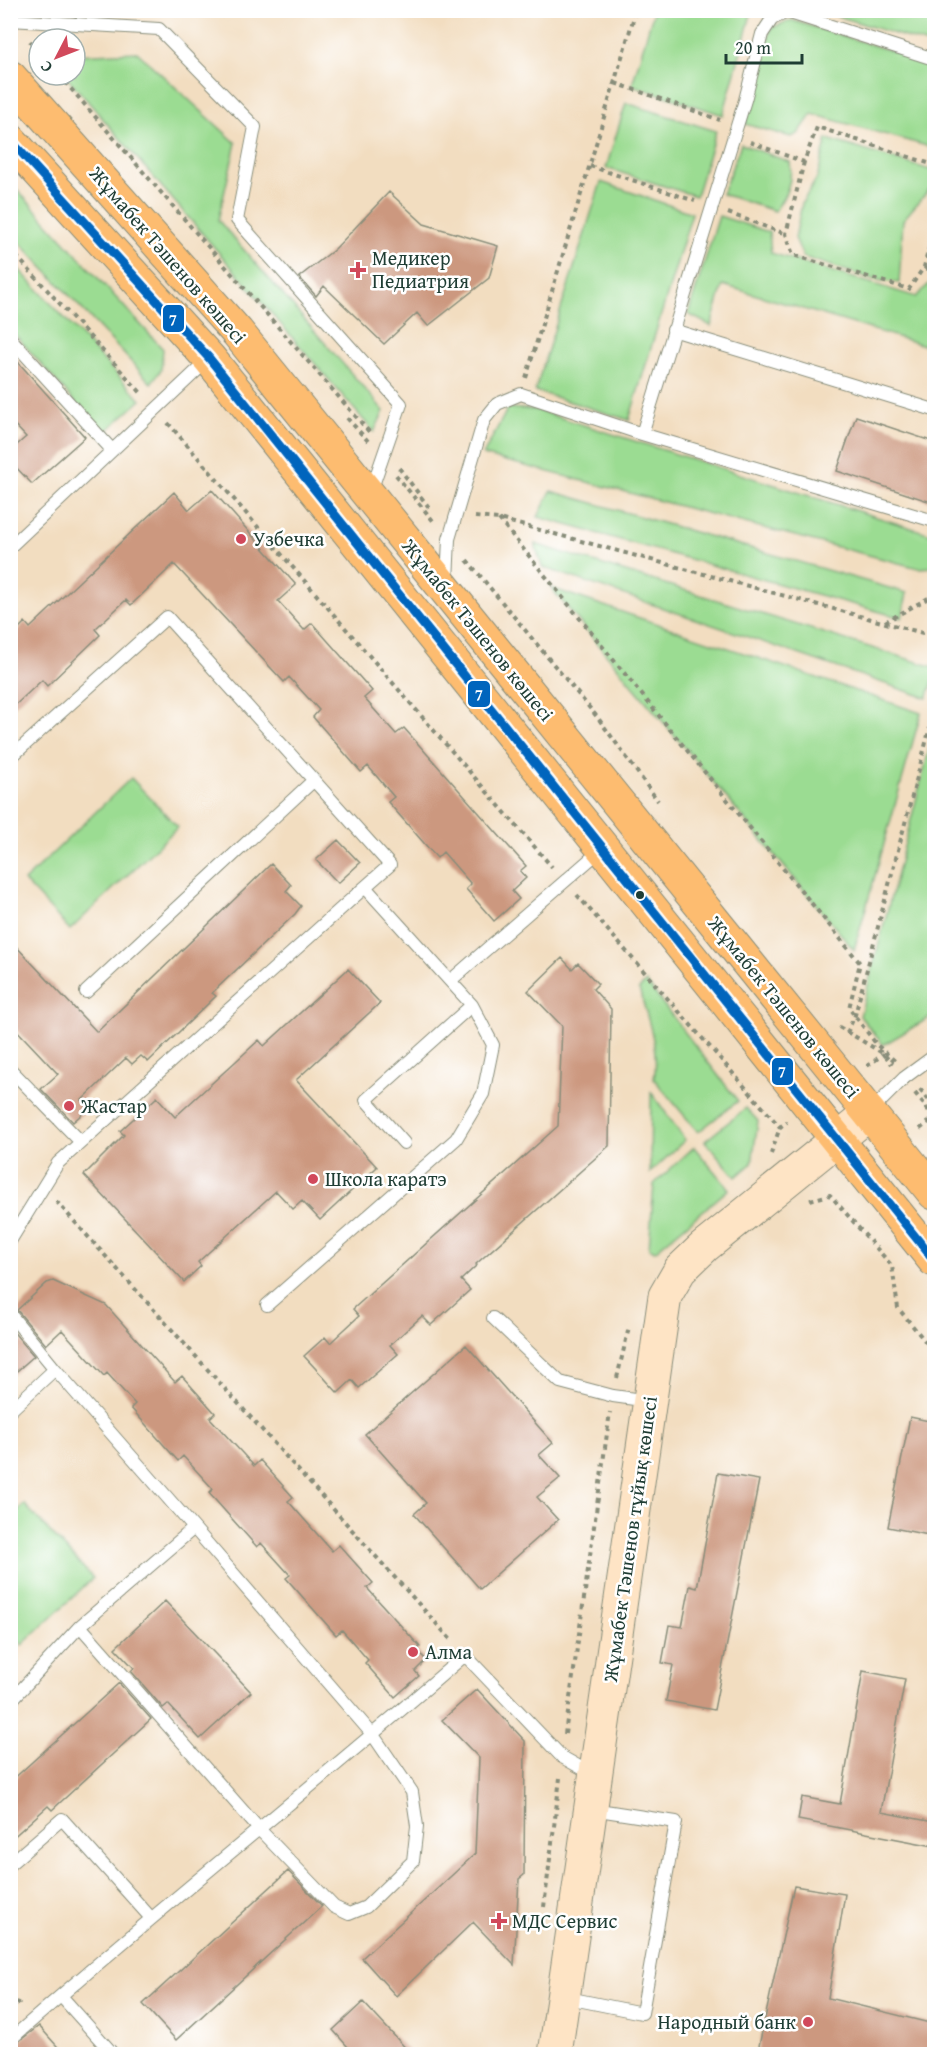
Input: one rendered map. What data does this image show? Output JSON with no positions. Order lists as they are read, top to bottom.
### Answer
{
  "streets": {
    "main road": ["Жұмабек Тәшенов көшесі"],
    "street": ["Жұмабек Тәшенов тұйық көшесі"]
  },
  "crossings": [
    ["Жұмабек Тәшенов көшесі", "Жұмабек Тәшенов тұйық көшесі"]
  ],
  "places": {
    "health": ["Медикер Педиатрия", "МДС Сервис"],
    "other": [
      "Узбечка",
      "Жастар",
      "Школа каратэ",
      "Алма",
      "Народный банк"
    ]
  },
  "lines": ["transit line 7"],
  "scale_bar": "20 m",
  "north": "bottom left"
}
